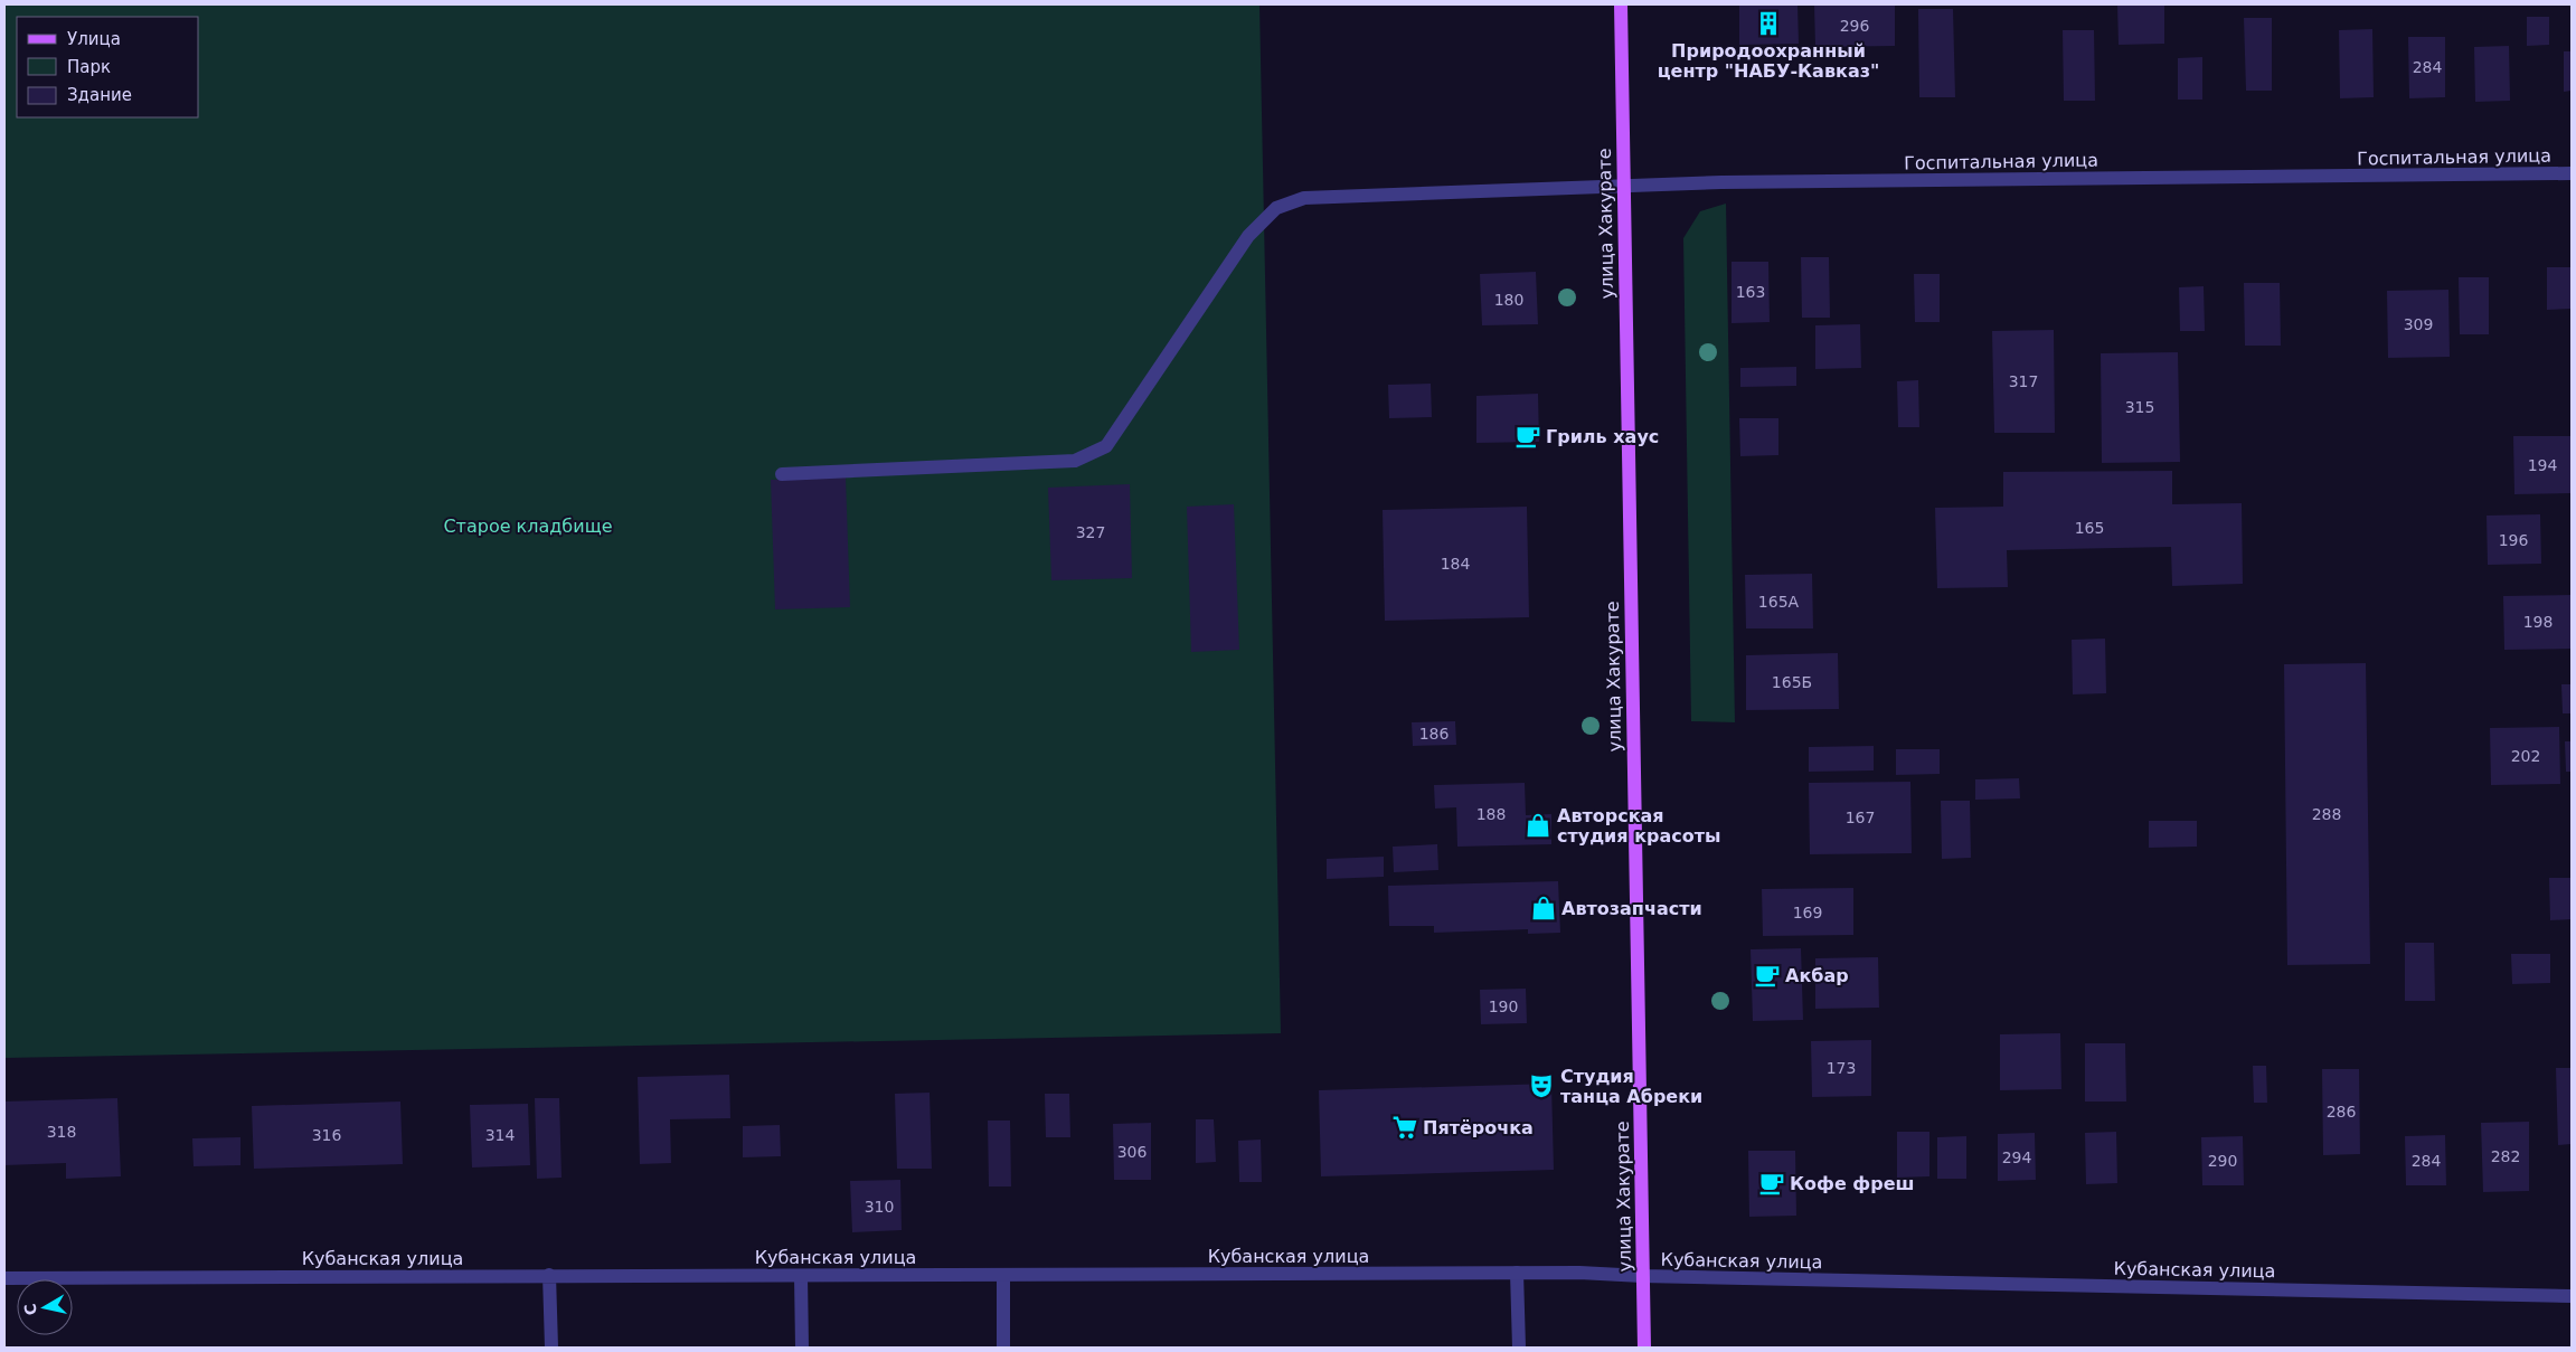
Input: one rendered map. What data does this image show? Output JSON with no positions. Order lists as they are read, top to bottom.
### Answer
{
  "streets": {
    "main road": ["улица Хакурате"],
    "street": ["Госпитальная улица", "Кубанская улица"]
  },
  "crossings": [
    ["Госпитальная улица", "улица Хакурате"],
    ["улица Хакурате", "Кубанская улица"]
  ],
  "parks": ["Старое кладбище"],
  "places": {
    "building": ["Природоохранный центр \"НАБУ-Кавказ\""],
    "cafe": ["Гриль хаус", "Акбар", "Кофе фреш"],
    "shop": ["Авторская студия красоты", "Автозапчасти"],
    "theatre": ["Студия танца Абреки"],
    "supermarket": ["Пятёрочка"]
  },
  "house_numbers": [
    "296",
    "284",
    "163",
    "180",
    "309",
    "317",
    "315",
    "194",
    "165",
    "327",
    "196",
    "184",
    "165А",
    "198",
    "165Б",
    "186",
    "202",
    "188",
    "288",
    "167",
    "169",
    "190",
    "173",
    "286",
    "318",
    "316",
    "314",
    "306",
    "282",
    "294",
    "290",
    "284",
    "310"
  ],
  "legend": ["Улица", "Парк", "Здание"],
  "north": "left"
}
